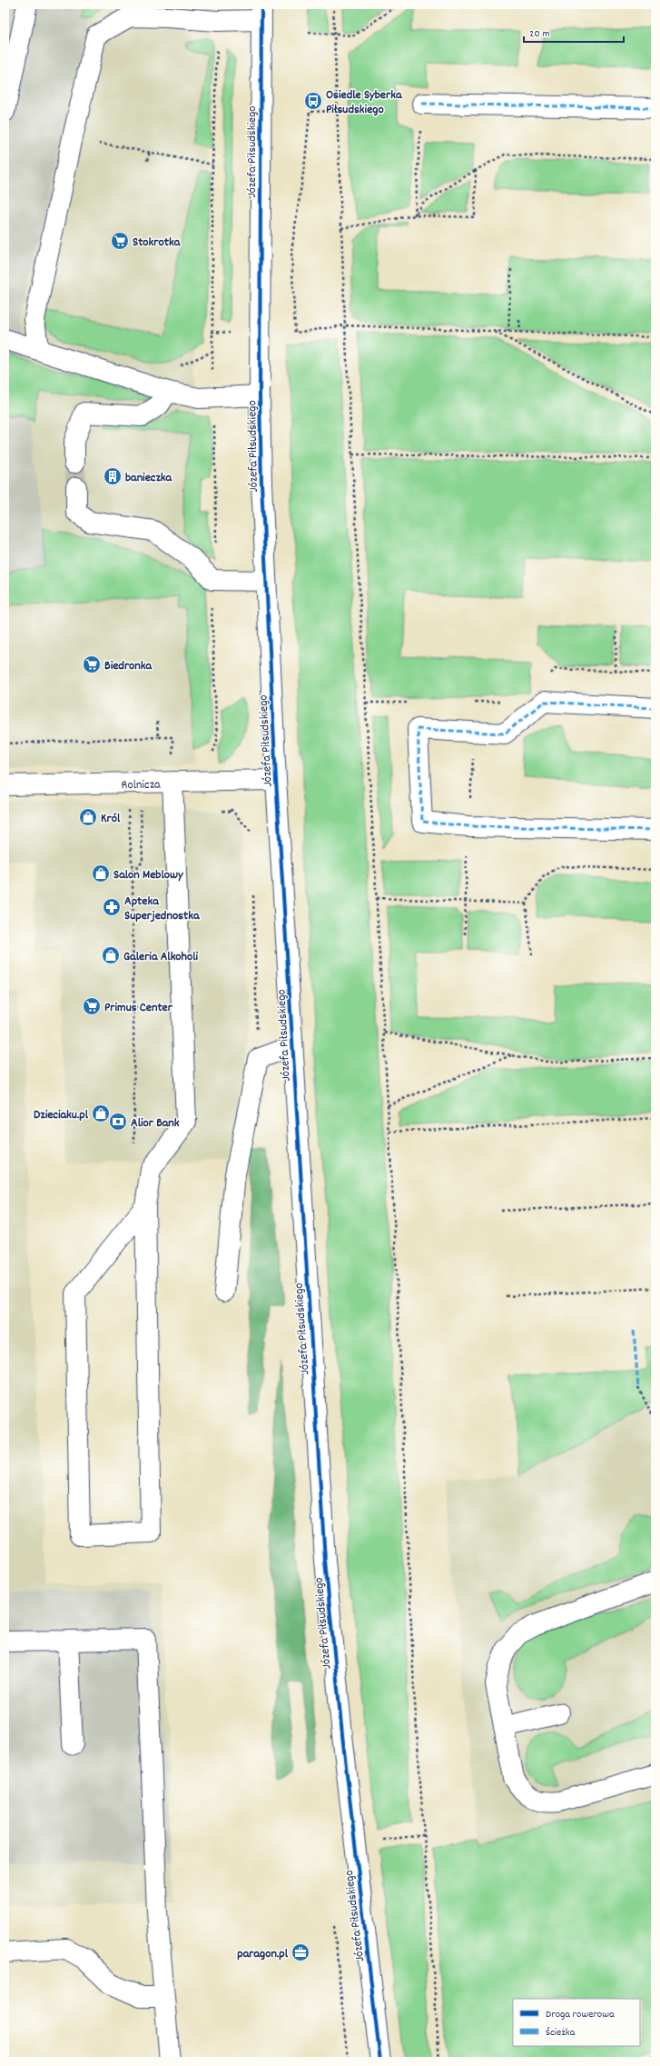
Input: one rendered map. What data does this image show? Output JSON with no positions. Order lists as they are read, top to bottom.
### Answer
{
  "streets": {
    "street": ["Józefa Piłsudskiego", "Rolnicza"]
  },
  "crossings": [
    ["Józefa Piłsudskiego", "Rolnicza"]
  ],
  "places": {
    "bus stop": ["Osiedle Syberka Piłsudskiego"],
    "supermarket": ["Stokrotka", "Biedronka", "Primus Center"],
    "building": ["banieczka"],
    "shop": [
      "Król",
      "Salon Meblowy",
      "Galeria Alkoholi",
      "Dzieciaku.pl"
    ],
    "pharmacy": ["Apteka Superjednostka"],
    "bank": ["Alior Bank"],
    "office": ["paragon.pl"]
  },
  "legend": ["Droga rowerowa", "Ścieżka"],
  "scale_bar": "20 m"
}
